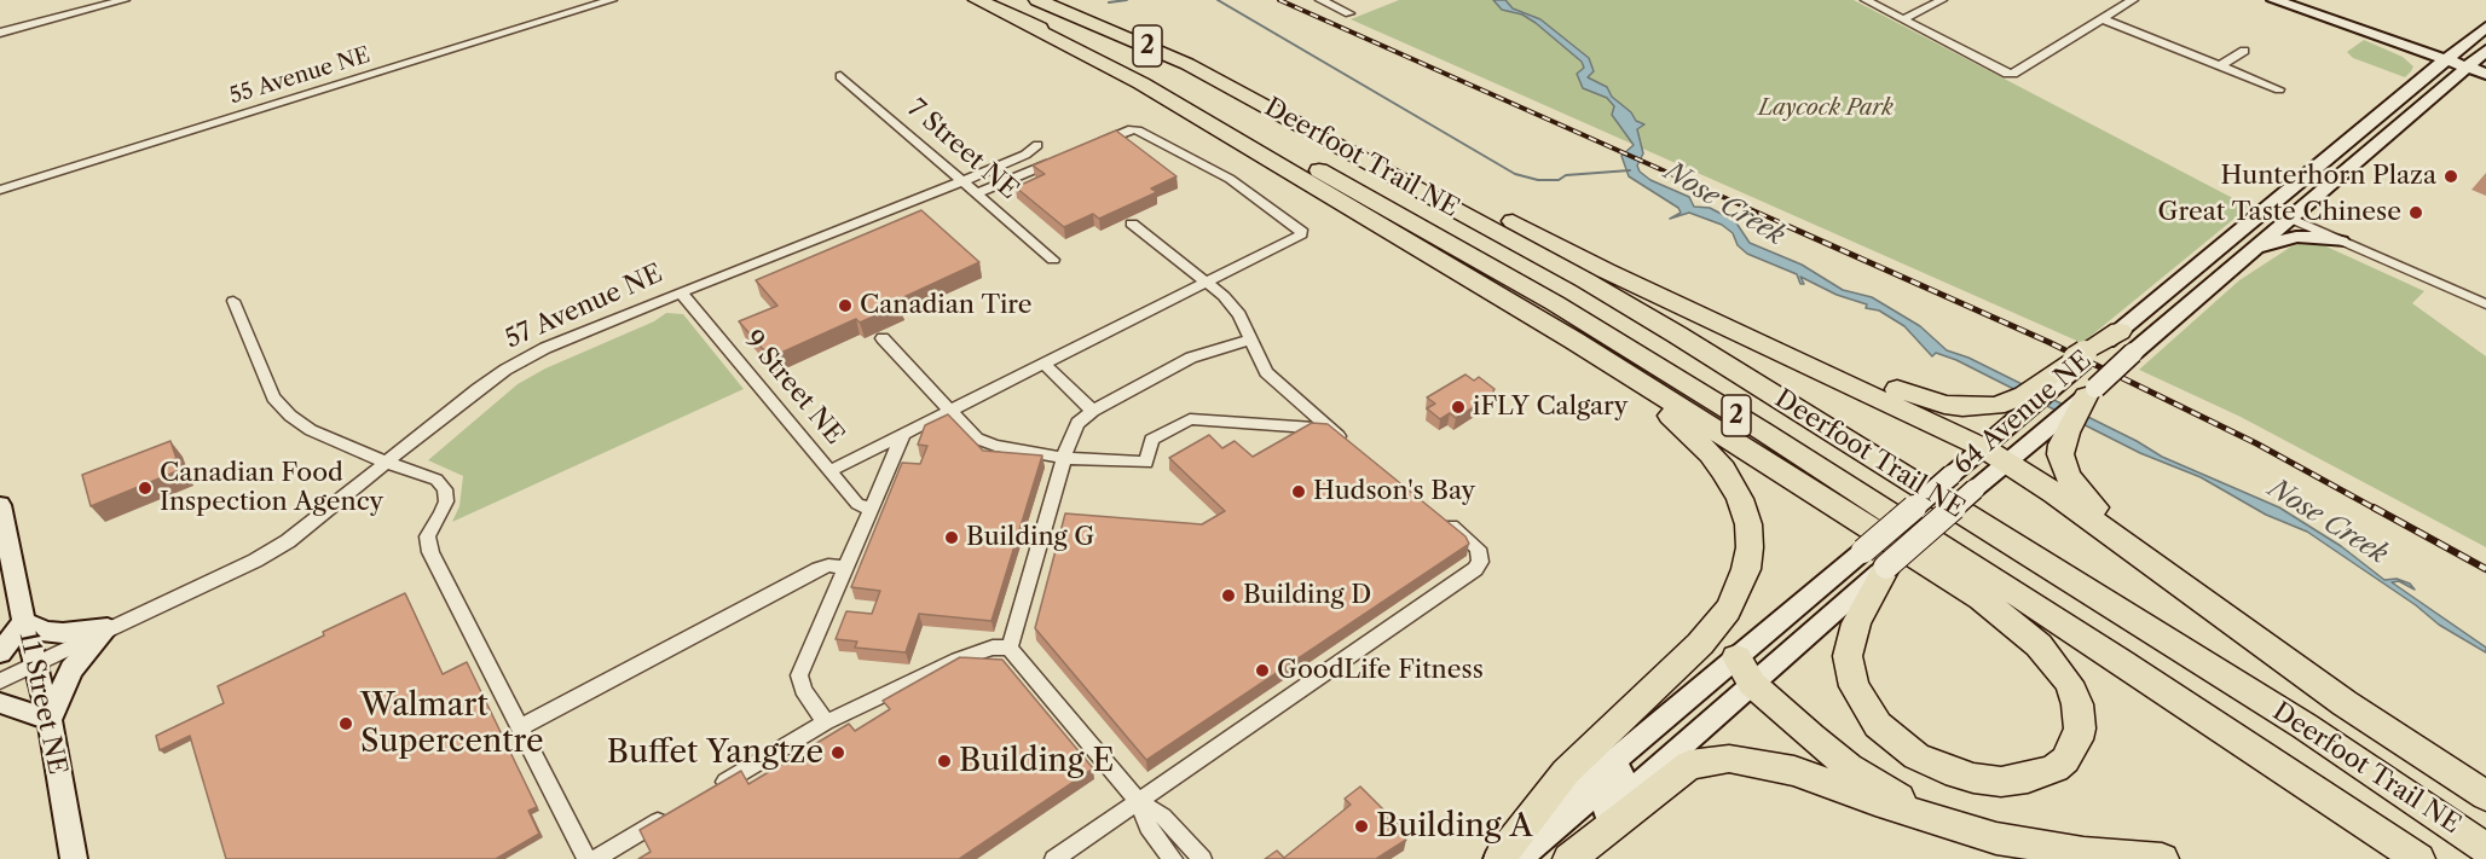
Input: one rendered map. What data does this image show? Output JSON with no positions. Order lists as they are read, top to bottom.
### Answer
{
  "streets": {
    "highway": ["2", "Deerfoot Trail NE"],
    "main road": ["64 Avenue NE", "11 Street NE"],
    "street": [
      "55 Avenue NE",
      "7 Street NE",
      "57 Avenue NE",
      "9 Street NE"
    ]
  },
  "crossings": [
    ["7 Street NE", "57 Avenue NE"],
    ["57 Avenue NE", "9 Street NE"],
    ["57 Avenue NE", "11 Street NE"]
  ],
  "water": ["Nose Creek"],
  "parks": ["Laycock Park"],
  "places": [
    "Hunterhorn Plaza",
    "Great Taste Chinese",
    "Canadian Tire",
    "iFLY Calgary",
    "Canadian Food Inspection Agency",
    "Hudson's Bay",
    "Building G",
    "Building D",
    "GoodLife Fitness",
    "Walmart Supercentre",
    "Buffet Yangtze",
    "Building E",
    "Building A"
  ]
}
